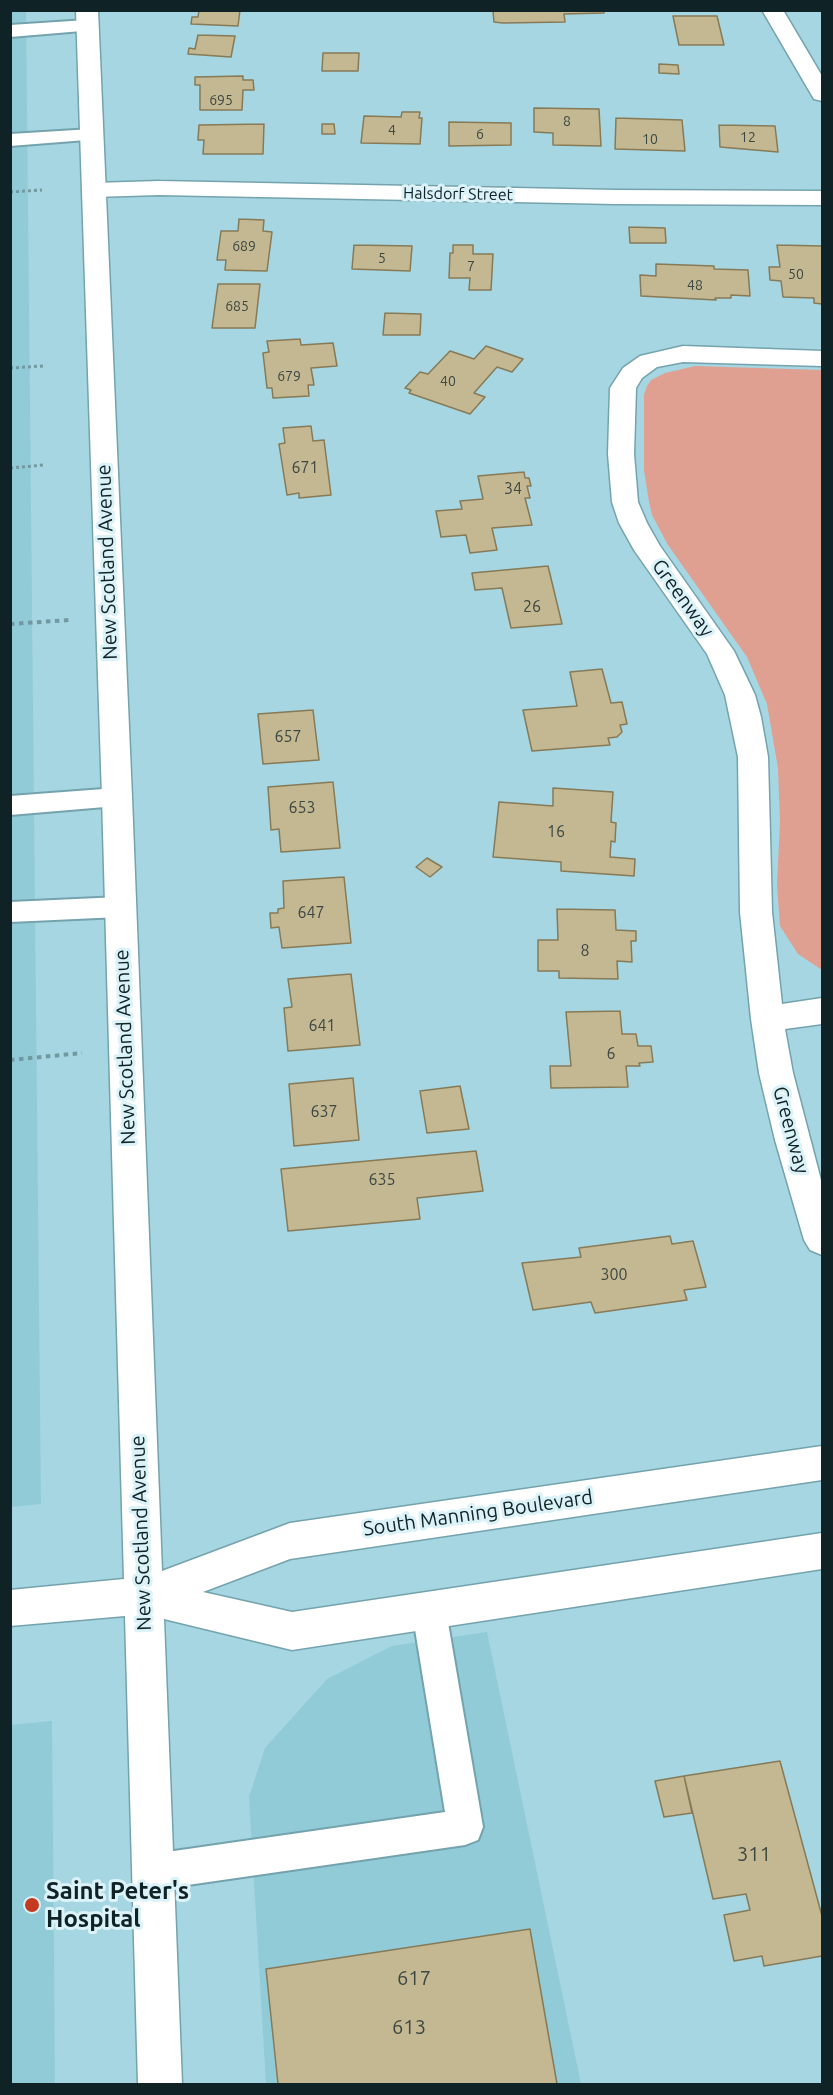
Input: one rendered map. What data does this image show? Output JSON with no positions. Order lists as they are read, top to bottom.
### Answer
{
  "streets": {
    "street": [
      "Halsdorf Street",
      "New Scotland Avenue",
      "Greenway",
      "South Manning Boulevard"
    ]
  },
  "crossings": [
    ["Halsdorf Street", "New Scotland Avenue"],
    ["New Scotland Avenue", "South Manning Boulevard"]
  ],
  "places": ["Saint Peter's Hospital"],
  "house_numbers": [
    "695",
    "8",
    "4",
    "6",
    "12",
    "10",
    "689",
    "5",
    "7",
    "50",
    "48",
    "685",
    "679",
    "40",
    "671",
    "34",
    "26",
    "657",
    "653",
    "16",
    "647",
    "8",
    "641",
    "6",
    "637",
    "635",
    "300",
    "311",
    "617",
    "613"
  ]
}
